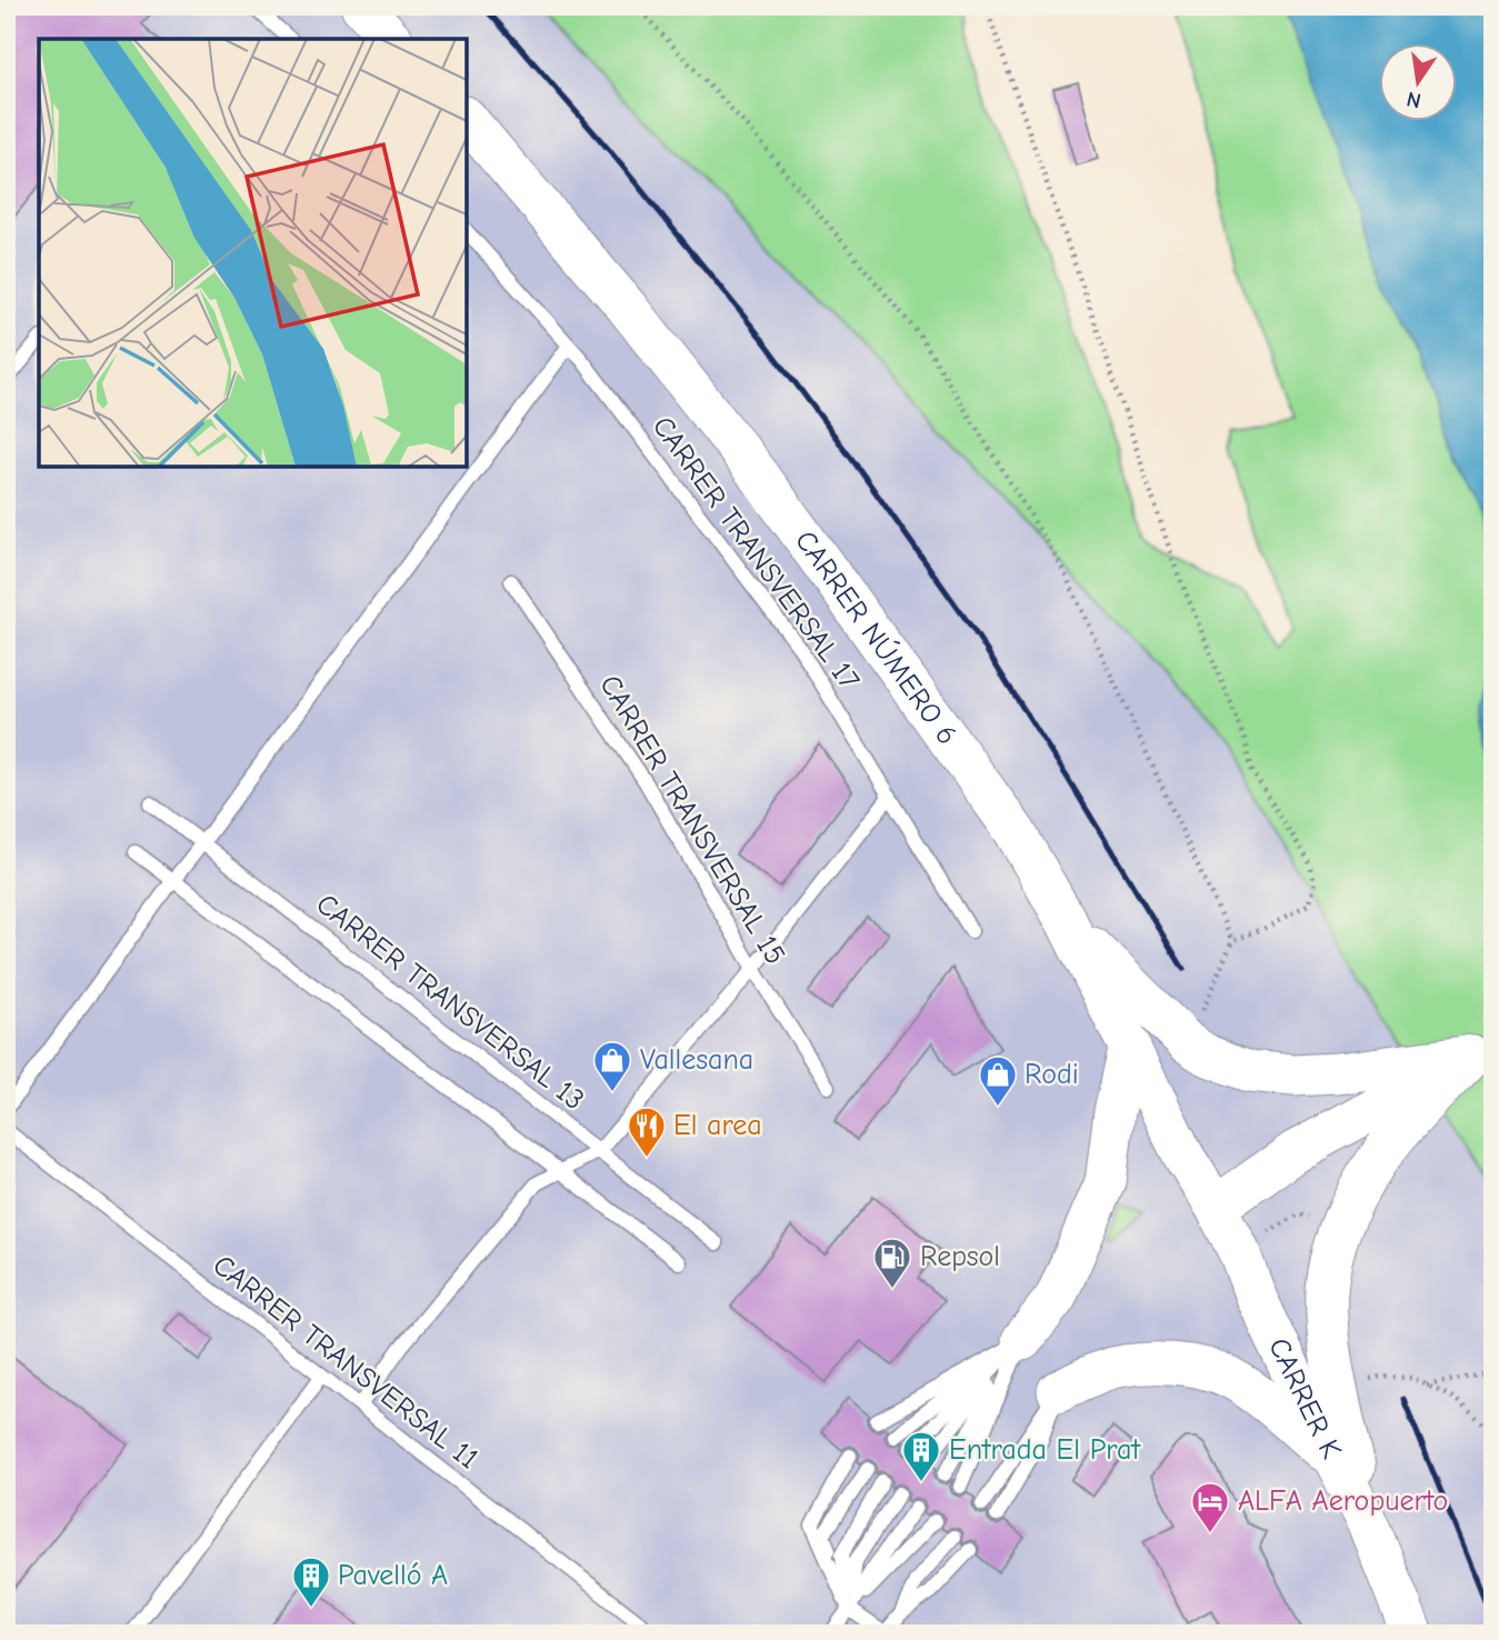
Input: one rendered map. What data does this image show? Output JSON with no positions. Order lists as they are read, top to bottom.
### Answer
{
  "streets": {
    "main road": ["CARRER NÚMERO 6", "CARRER K"],
    "lane": [
      "CARRER TRANSVERSAL 17",
      "CARRER TRANSVERSAL 15",
      "CARRER TRANSVERSAL 13",
      "CARRER TRANSVERSAL 11"
    ]
  },
  "crossings": [
    ["CARRER NÚMERO 6", "CARRER K"]
  ],
  "places": {
    "shop": ["Vallesana", "Rodi"],
    "restaurant": ["El area"],
    "fuel station": ["Repsol"],
    "building": ["Entrada El Prat", "Pavelló A"],
    "hotel": ["ALFA Aeropuerto"]
  },
  "north": "bottom"
}
